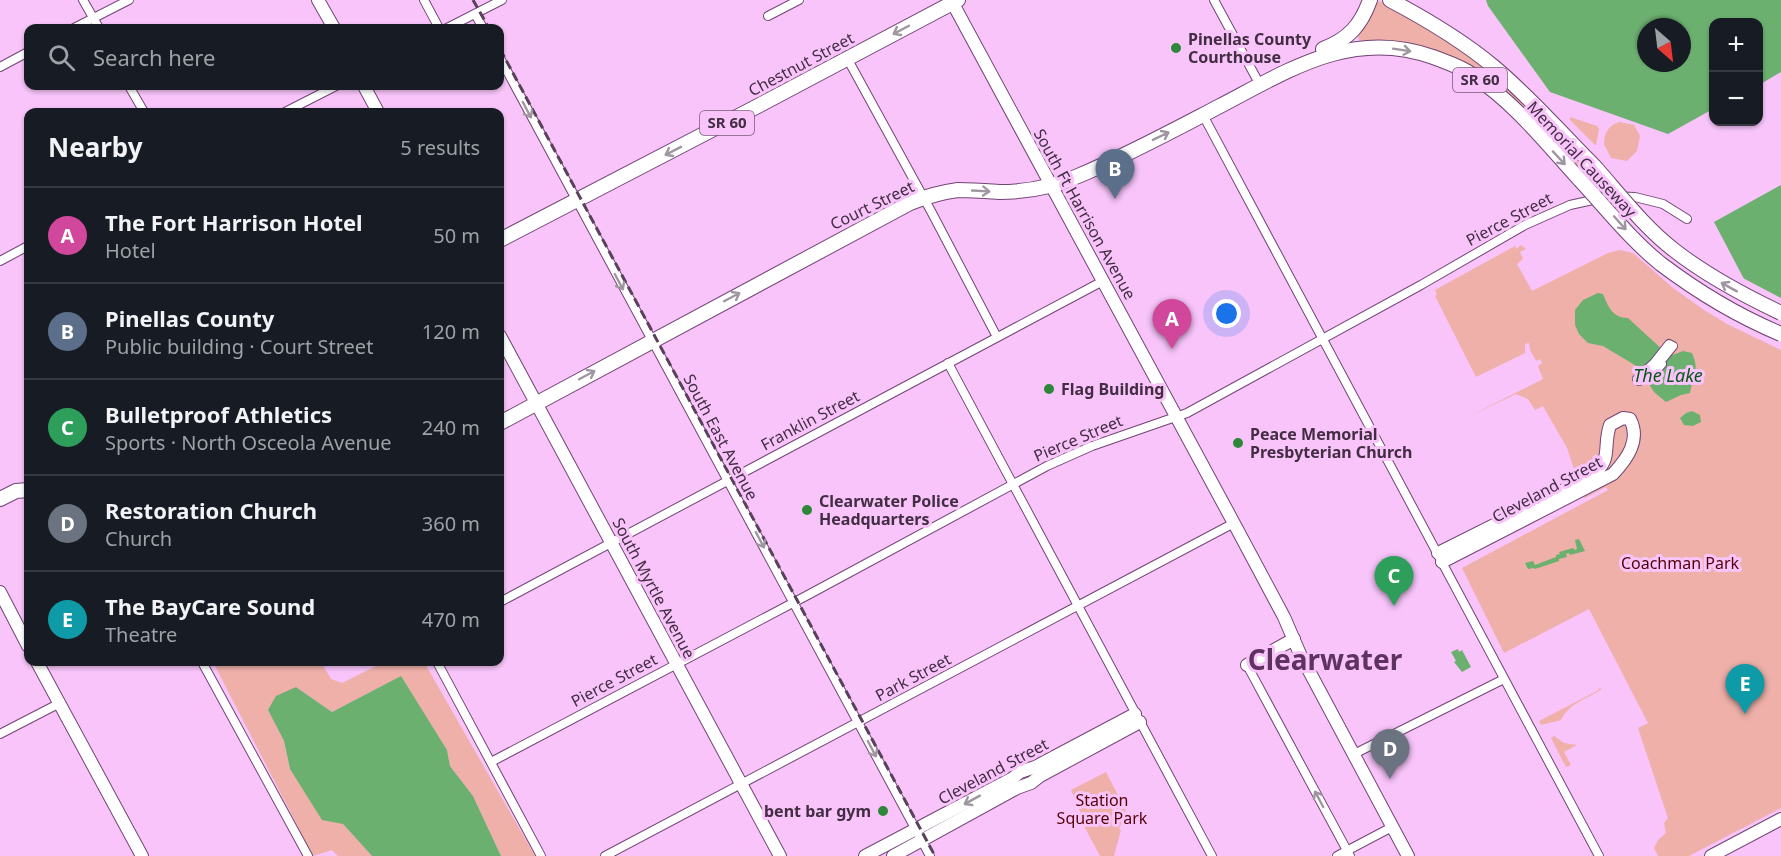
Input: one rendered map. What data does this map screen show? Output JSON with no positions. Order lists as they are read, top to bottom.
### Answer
{
  "streets": {
    "main road": [
      "Chestnut Street",
      "SR 60",
      "Memorial Causeway",
      "Court Street"
    ],
    "street": [
      "South Ft Harrison Avenue",
      "Pierce Street",
      "Franklin Street",
      "South East Avenue",
      "Cleveland Street",
      "South Myrtle Avenue",
      "Park Street"
    ]
  },
  "crossings": [
    ["Chestnut Street", "South Ft Harrison Avenue"],
    ["Chestnut Street", "South East Avenue"],
    ["Memorial Causeway", "Court Street"],
    ["Court Street", "South Ft Harrison Avenue"],
    ["Court Street", "South East Avenue"],
    ["Court Street", "South Myrtle Avenue"],
    ["South Ft Harrison Avenue", "Pierce Street"],
    ["South Ft Harrison Avenue", "Franklin Street"],
    ["South Ft Harrison Avenue", "Park Street"],
    ["Pierce Street", "South East Avenue"],
    ["Pierce Street", "South Myrtle Avenue"],
    ["Franklin Street", "South East Avenue"],
    ["Franklin Street", "South Myrtle Avenue"],
    ["South East Avenue", "Cleveland Street"],
    ["South East Avenue", "Park Street"],
    ["South Myrtle Avenue", "Park Street"]
  ],
  "one_way": ["Chestnut Street", "Court Street", "South East Avenue"],
  "districts": ["Clearwater"],
  "water": ["The Lake"],
  "parks": ["Coachman Park", "Station Square Park"],
  "places": [
    "Pinellas County Courthouse",
    "Flag Building",
    "Peace Memorial Presbyterian Church",
    "Clearwater Police Headquarters",
    "bent bar gym"
  ],
  "north": "bottom right",
  "page": {
    "map_buttons": ["+", "−"],
    "search": "Search here",
    "heading": ["Nearby", "5 results"],
    "pins": [
      "B",
      "A",
      "C",
      "E",
      "D"
    ],
    "list": [
      {
        "mark": "A",
        "name": "The Fort Harrison Hotel",
        "note": "Hotel",
        "value": "50 m"
      },
      {
        "mark": "B",
        "name": "Pinellas County",
        "note": "Public building · Court Street",
        "value": "120 m"
      },
      {
        "mark": "C",
        "name": "Bulletproof Athletics",
        "note": "Sports · North Osceola Avenue",
        "value": "240 m"
      },
      {
        "mark": "D",
        "name": "Restoration Church",
        "note": "Church",
        "value": "360 m"
      },
      {
        "mark": "E",
        "name": "The BayCare Sound",
        "note": "Theatre",
        "value": "470 m"
      }
    ]
  }
}
